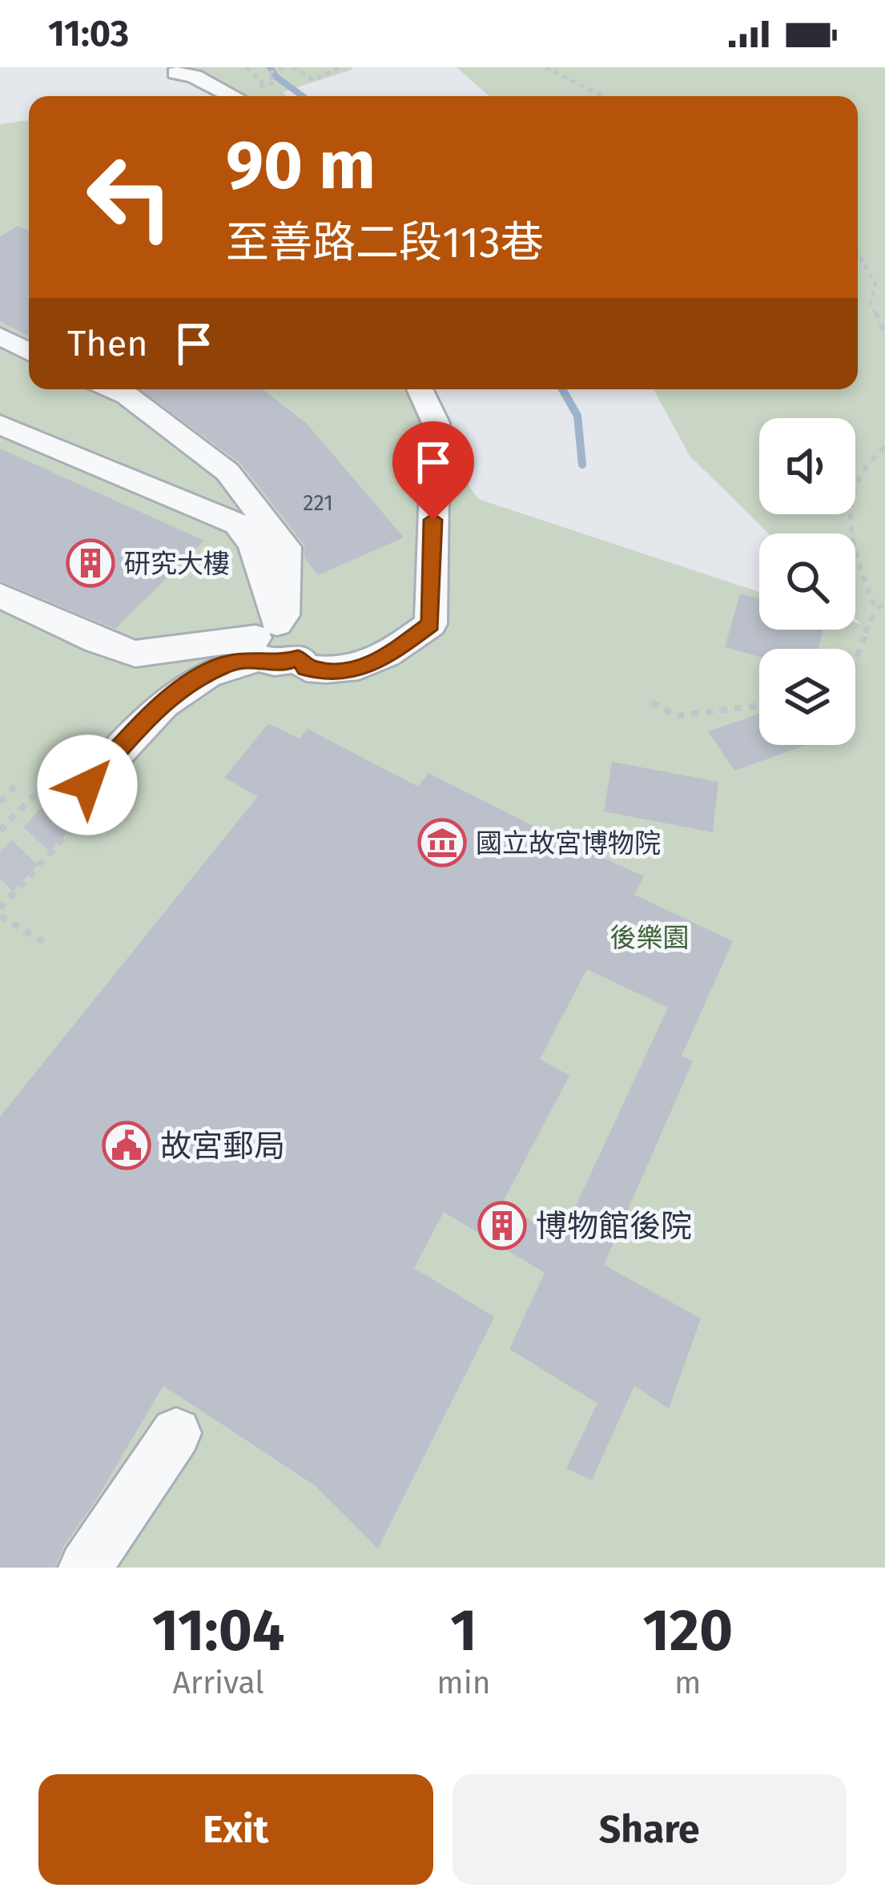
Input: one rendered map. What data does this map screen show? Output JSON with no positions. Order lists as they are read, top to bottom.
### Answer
{
  "parks": ["後樂園"],
  "places": {
    "building": ["研究大樓", "博物館後院"],
    "museum": ["國立故宮博物院"],
    "public building": ["故宮郵局"]
  },
  "house_numbers": ["221"],
  "page": {
    "status": "11:03",
    "turn": ["90 m", "至善路二段113巷"],
    "then": "Then",
    "eta": [
      "11:04",
      "Arrival",
      "1",
      "min",
      "120",
      "m"
    ],
    "buttons": ["Exit", "Share"]
  }
}
